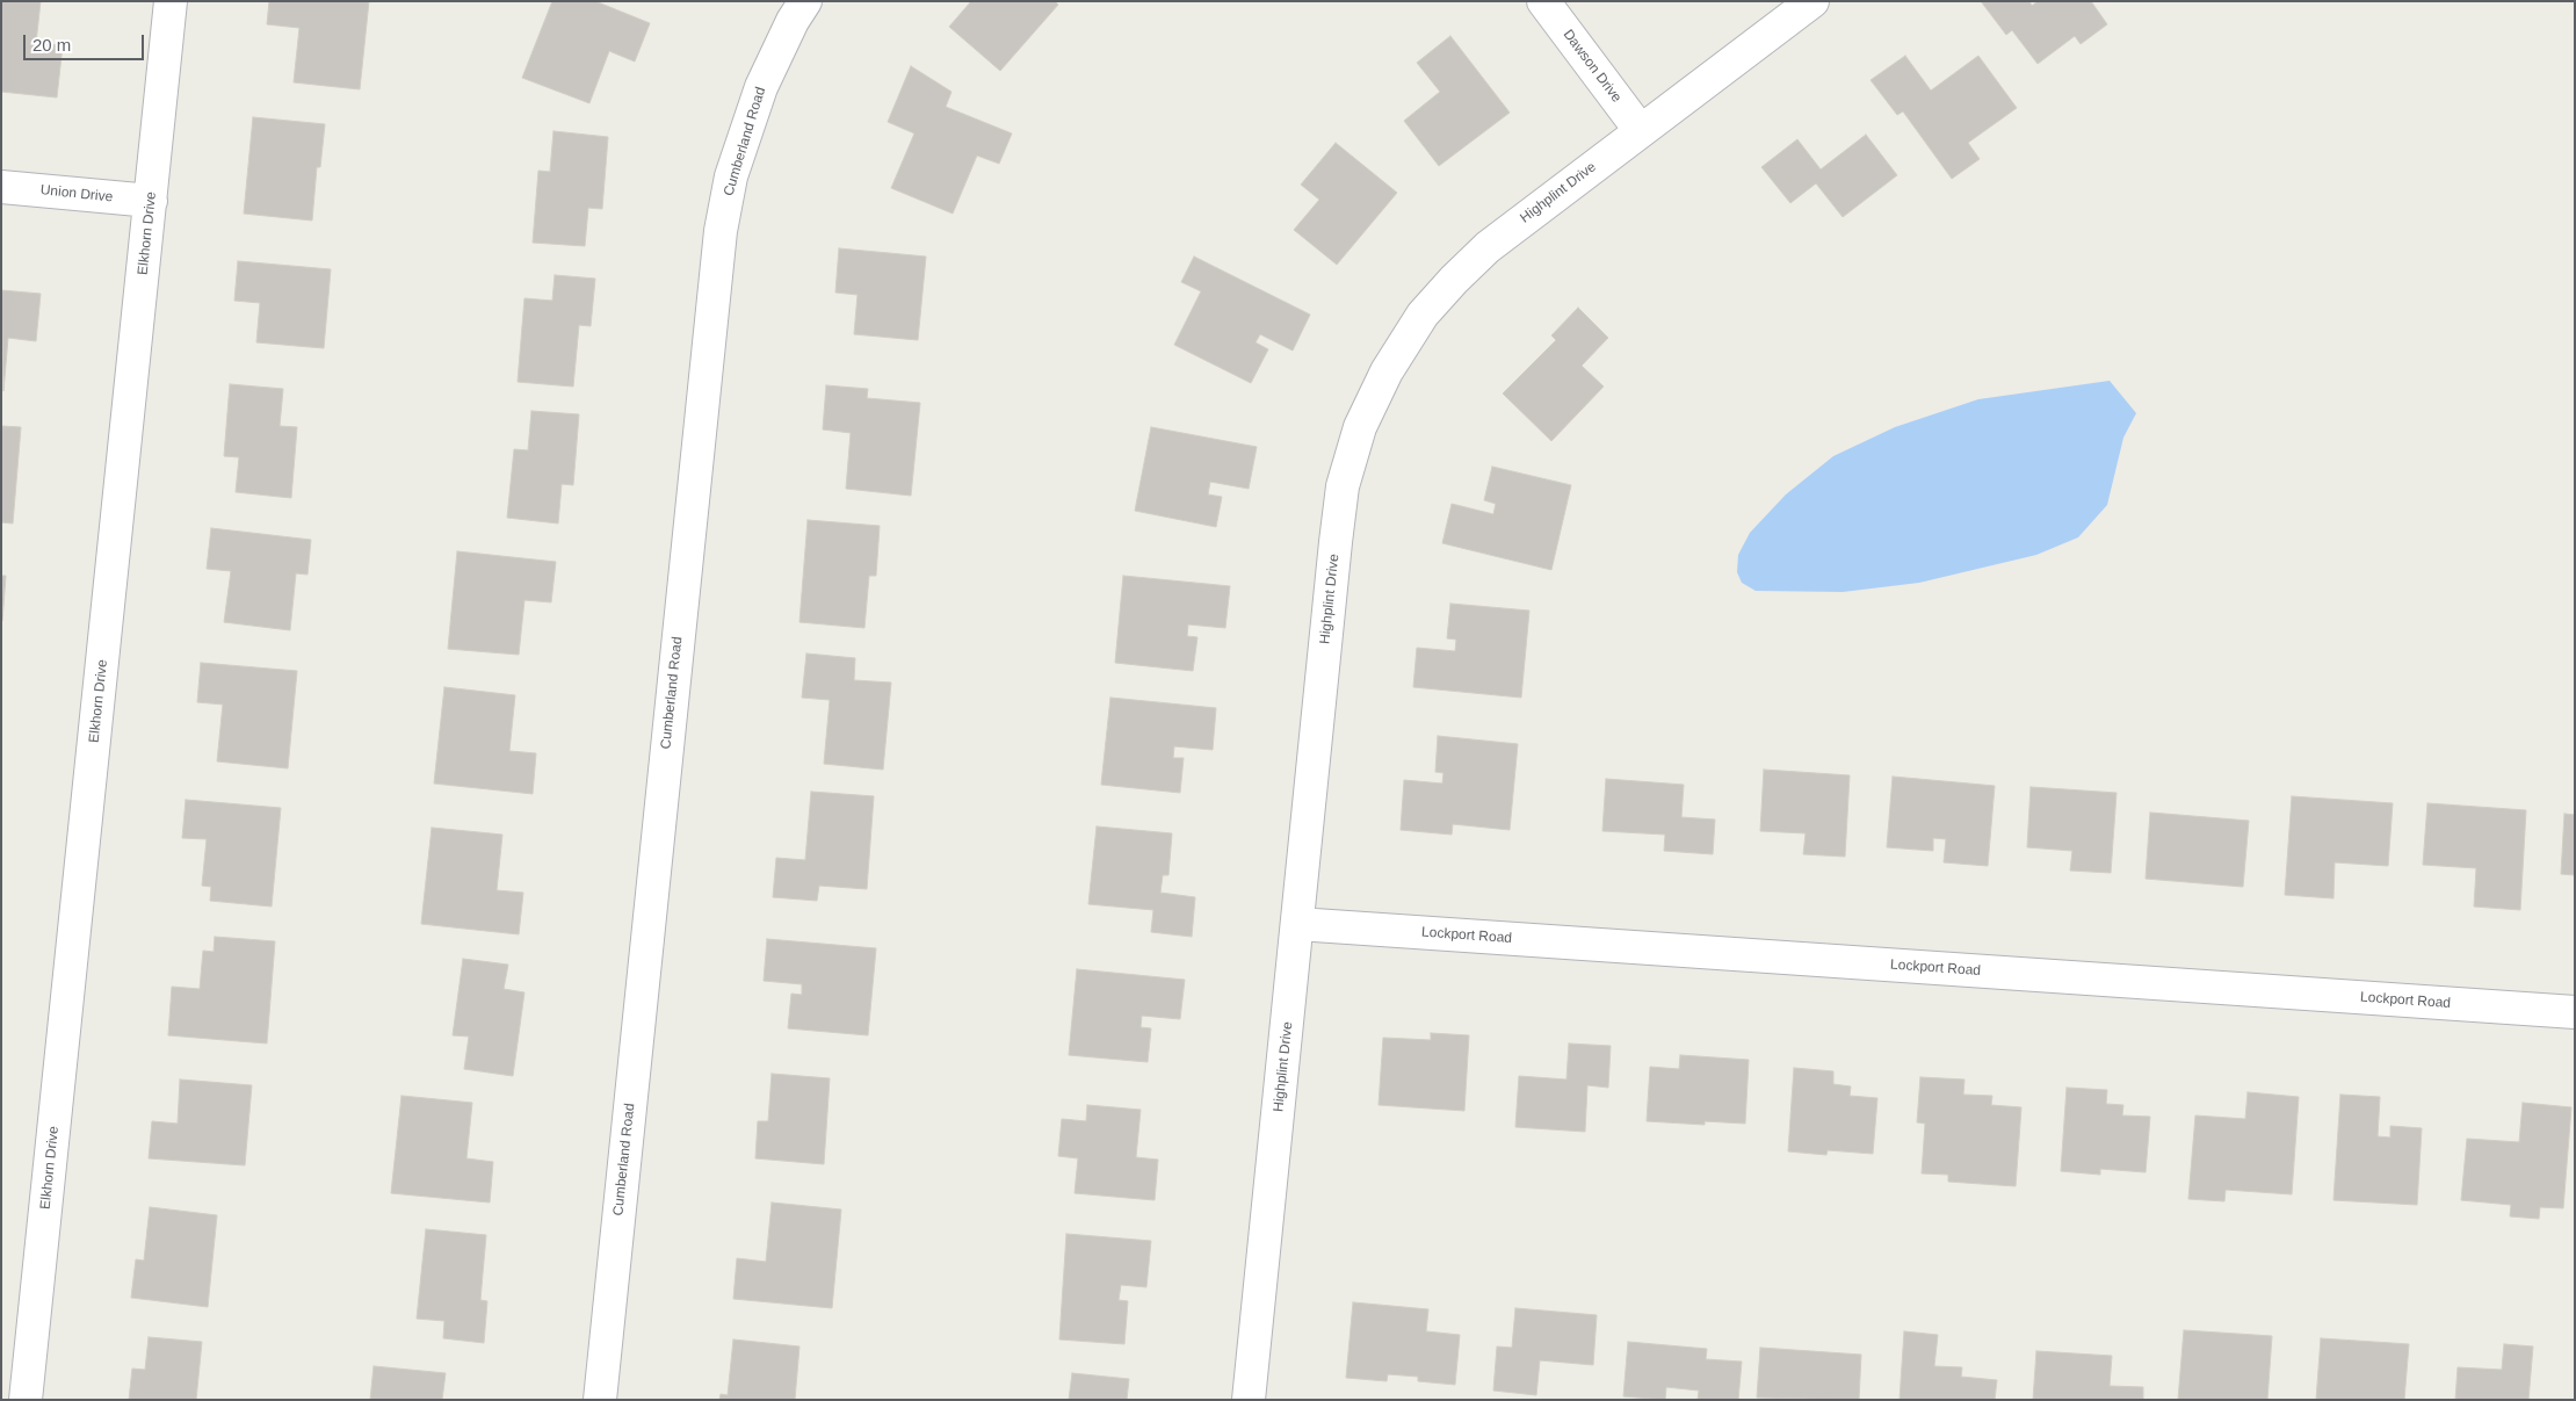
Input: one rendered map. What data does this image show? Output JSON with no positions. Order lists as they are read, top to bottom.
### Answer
{
  "streets": {
    "street": [
      "Dawson Drive",
      "Cumberland Road",
      "Highplint Drive",
      "Union Drive",
      "Elkhorn Drive",
      "Lockport Road"
    ]
  },
  "crossings": [
    ["Dawson Drive", "Highplint Drive"],
    ["Highplint Drive", "Lockport Road"],
    ["Union Drive", "Elkhorn Drive"]
  ],
  "scale_bar": "20 m"
}
